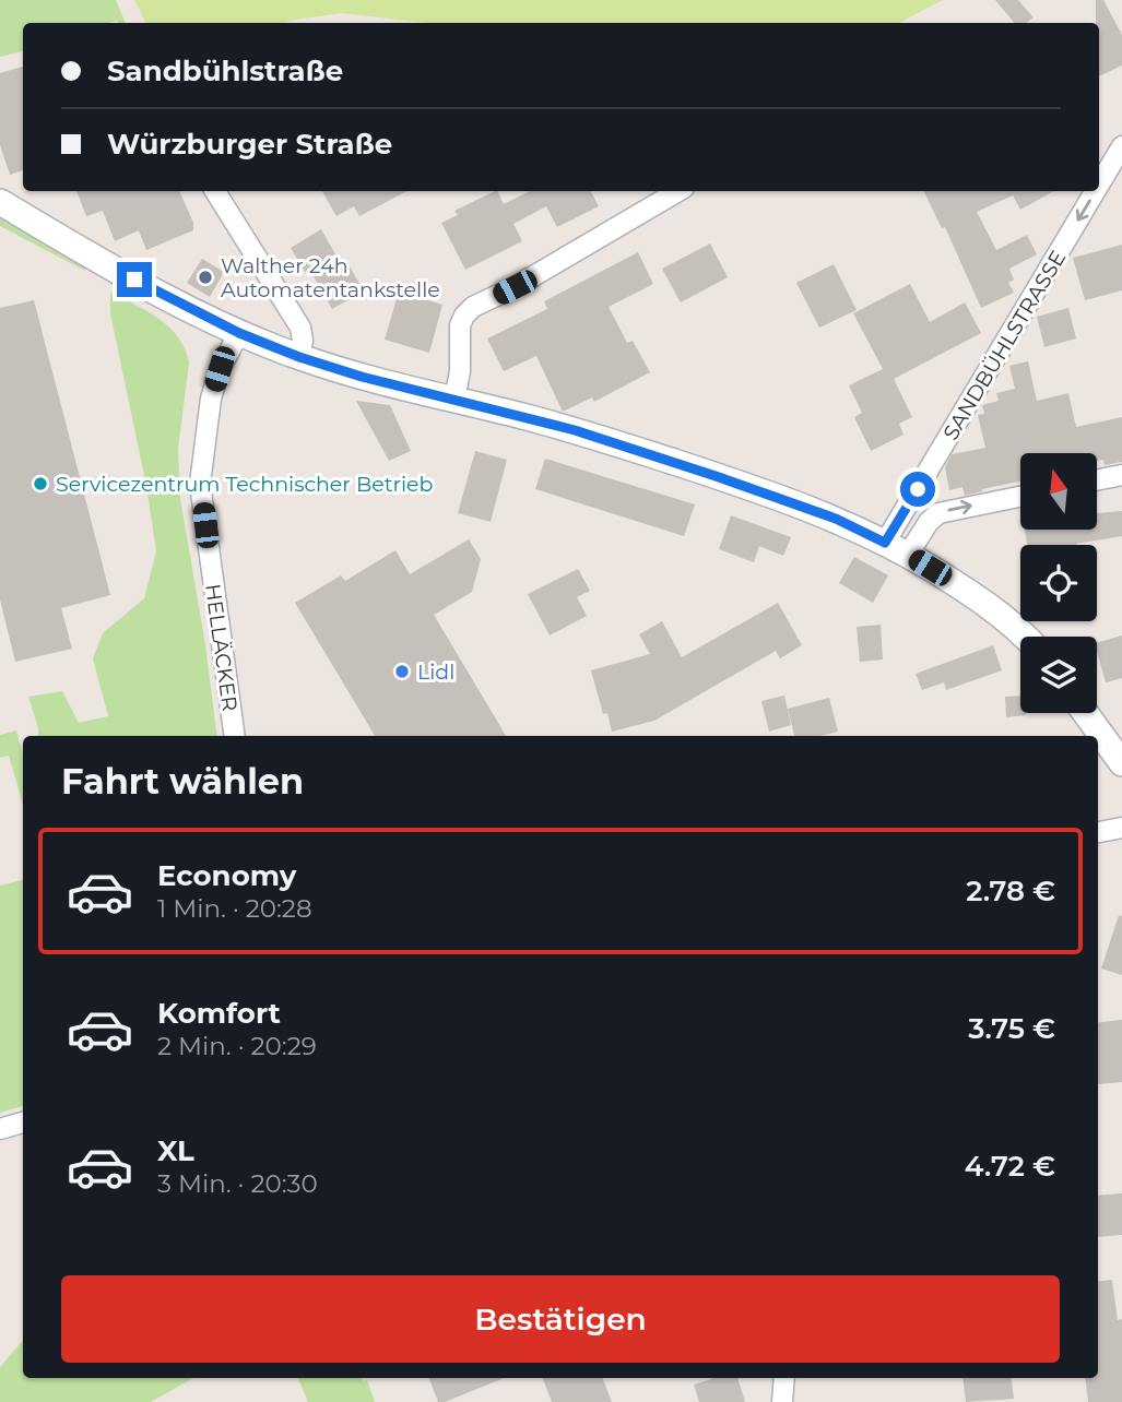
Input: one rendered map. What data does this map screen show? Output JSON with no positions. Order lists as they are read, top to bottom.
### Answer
{
  "streets": {
    "street": ["SANDBÜHLSTRASSE", "HELLÄCKER"]
  },
  "one_way": ["SANDBÜHLSTRASSE"],
  "places": ["Walther 24h Automatentankstelle", "Servicezentrum Technischer Betrieb", "Lidl"],
  "north": "top",
  "page": {
    "banner": ["Sandbühlstraße", "Würzburger Straße"],
    "heading": "Fahrt wählen",
    "list": [
      {
        "name": "Economy",
        "note": "1 Min. · 20:28",
        "value": "2.78 €"
      },
      {
        "name": "Komfort",
        "note": "2 Min. · 20:29",
        "value": "3.75 €"
      },
      {
        "name": "XL",
        "note": "3 Min. · 20:30",
        "value": "4.72 €"
      }
    ],
    "buttons": "Bestätigen"
  }
}
